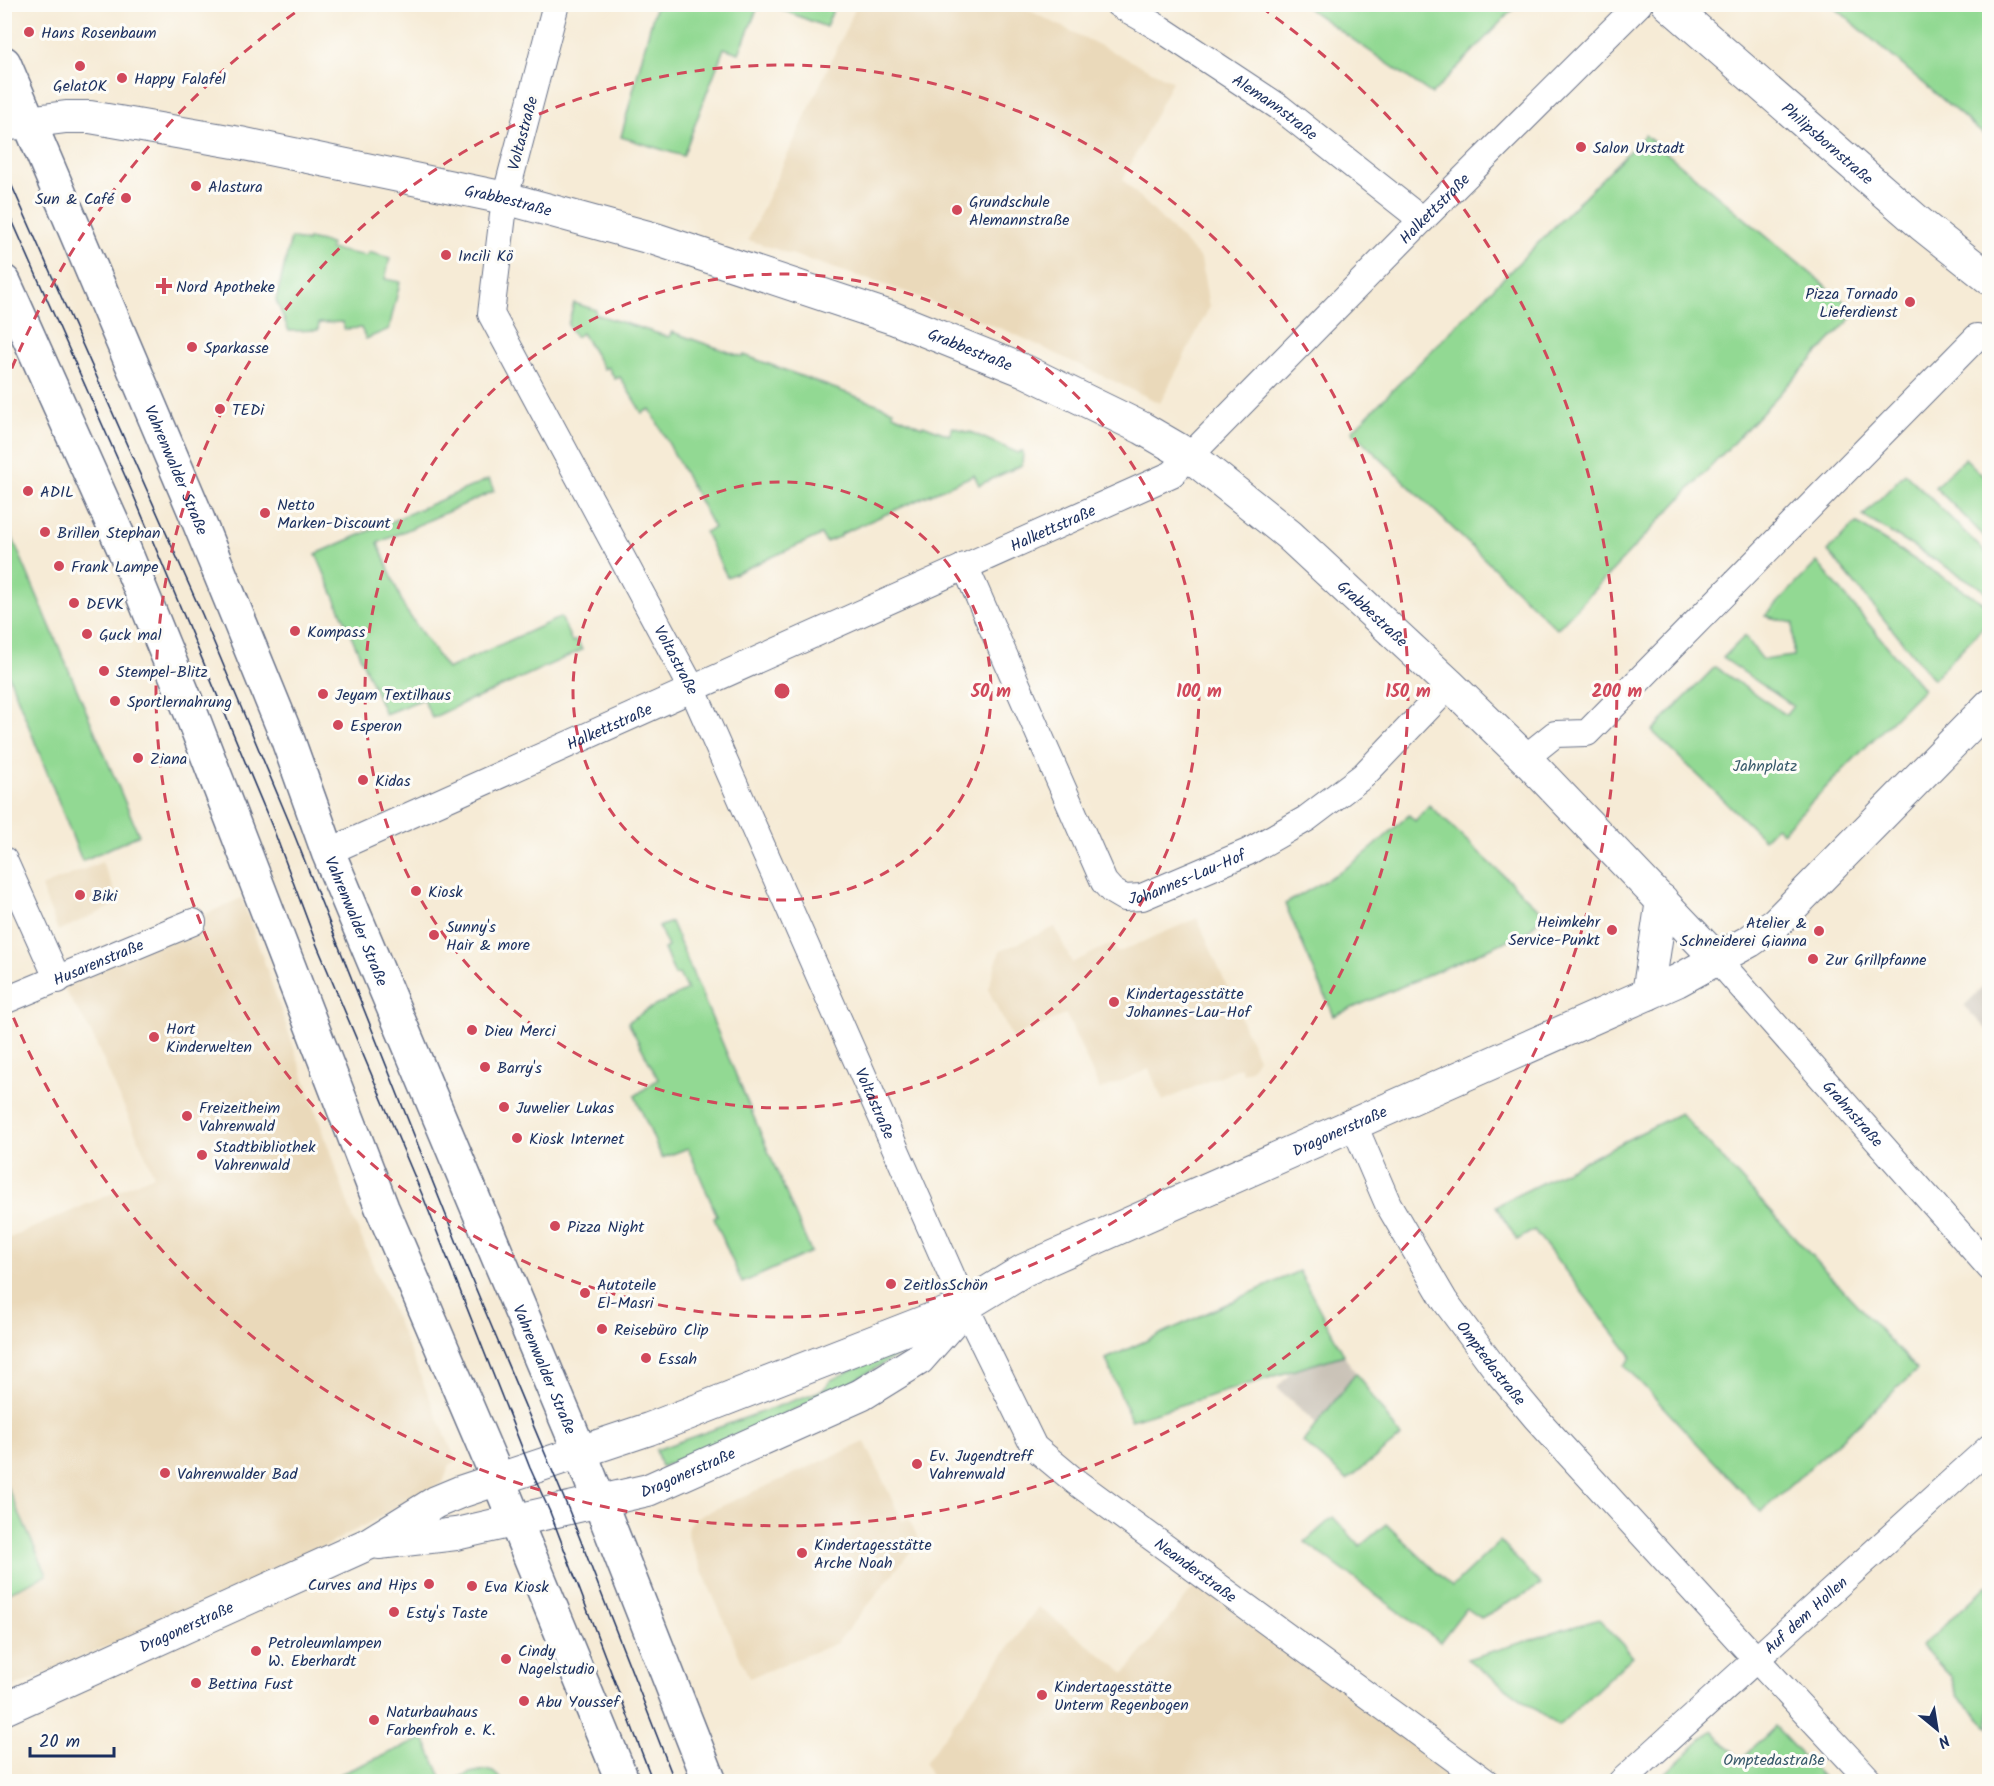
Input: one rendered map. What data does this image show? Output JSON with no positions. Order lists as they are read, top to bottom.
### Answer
{
  "streets": {
    "main road": ["Vahrenwalder Straße"],
    "street": [
      "Alemannstraße",
      "Voltastraße",
      "Philipsbornstraße",
      "Grabbestraße",
      "Halkettstraße",
      "Johannes-Lau-Hof",
      "Husarenstraße",
      "Grahnstraße",
      "Dragonerstraße",
      "Omptedastraße",
      "Neanderstraße",
      "Auf dem Hollen"
    ]
  },
  "crossings": [
    ["Alemannstraße", "Halkettstraße"],
    ["Voltastraße", "Grabbestraße"],
    ["Voltastraße", "Halkettstraße"],
    ["Voltastraße", "Dragonerstraße"],
    ["Voltastraße", "Neanderstraße"],
    ["Grabbestraße", "Halkettstraße"],
    ["Grabbestraße", "Vahrenwalder Straße"],
    ["Grabbestraße", "Johannes-Lau-Hof"],
    ["Grabbestraße", "Grahnstraße"],
    ["Grabbestraße", "Dragonerstraße"],
    ["Halkettstraße", "Vahrenwalder Straße"],
    ["Halkettstraße", "Johannes-Lau-Hof"],
    ["Vahrenwalder Straße", "Dragonerstraße"],
    ["Grahnstraße", "Dragonerstraße"],
    ["Dragonerstraße", "Omptedastraße"],
    ["Dragonerstraße", "Neanderstraße"],
    ["Omptedastraße", "Auf dem Hollen"]
  ],
  "parks": ["Jahnplatz", "Omptedastraße"],
  "places": {
    "other": [
      "Hans Rosenbaum",
      "GelatOK",
      "Happy Falafel",
      "Salon Urstadt",
      "Alastura",
      "Sun & Café",
      "Grundschule Alemannstraße",
      "Incili Kö",
      "Pizza Tornado Lieferdienst",
      "Sparkasse",
      "TEDi",
      "ADIL",
      "Netto Marken-Discount",
      "Brillen Stephan",
      "Frank Lampe",
      "DEVK",
      "Kompass",
      "Guck mal",
      "Stempel-Blitz",
      "Jeyam Textilhaus",
      "Sportlernahrung",
      "Esperon",
      "Ziana",
      "Kidas",
      "Kiosk",
      "Biki",
      "Heimkehr Service-Punkt",
      "Atelier & Schneiderei Gianna",
      "Sunny's Hair & more",
      "Zur Grillpfanne",
      "Kindertagesstätte Johannes-Lau-Hof",
      "Dieu Merci",
      "Hort Kinderwelten",
      "Barry's",
      "Juwelier Lukas",
      "Freizeitheim Vahrenwald",
      "Kiosk Internet",
      "Stadtbibliothek Vahrenwald",
      "Pizza Night",
      "ZeitlosSchön",
      "Autoteile El-Masri",
      "Reisebüro Clip",
      "Essah",
      "Ev. Jugendtreff Vahrenwald",
      "Vahrenwalder Bad",
      "Kindertagesstätte Arche Noah",
      "Curves and Hips",
      "Eva Kiosk",
      "Esty's Taste",
      "Petroleumlampen W. Eberhardt",
      "Cindy Nagelstudio",
      "Bettina Fust",
      "Kindertagesstätte Unterm Regenbogen",
      "Abu Youssef",
      "Naturbauhaus Farbenfroh e. K."
    ],
    "health": ["Nord Apotheke"]
  },
  "scale_bar": "20 m",
  "north": "bottom right",
  "rings": [
    "50 m",
    "100 m",
    "150 m",
    "200 m"
  ]
}
